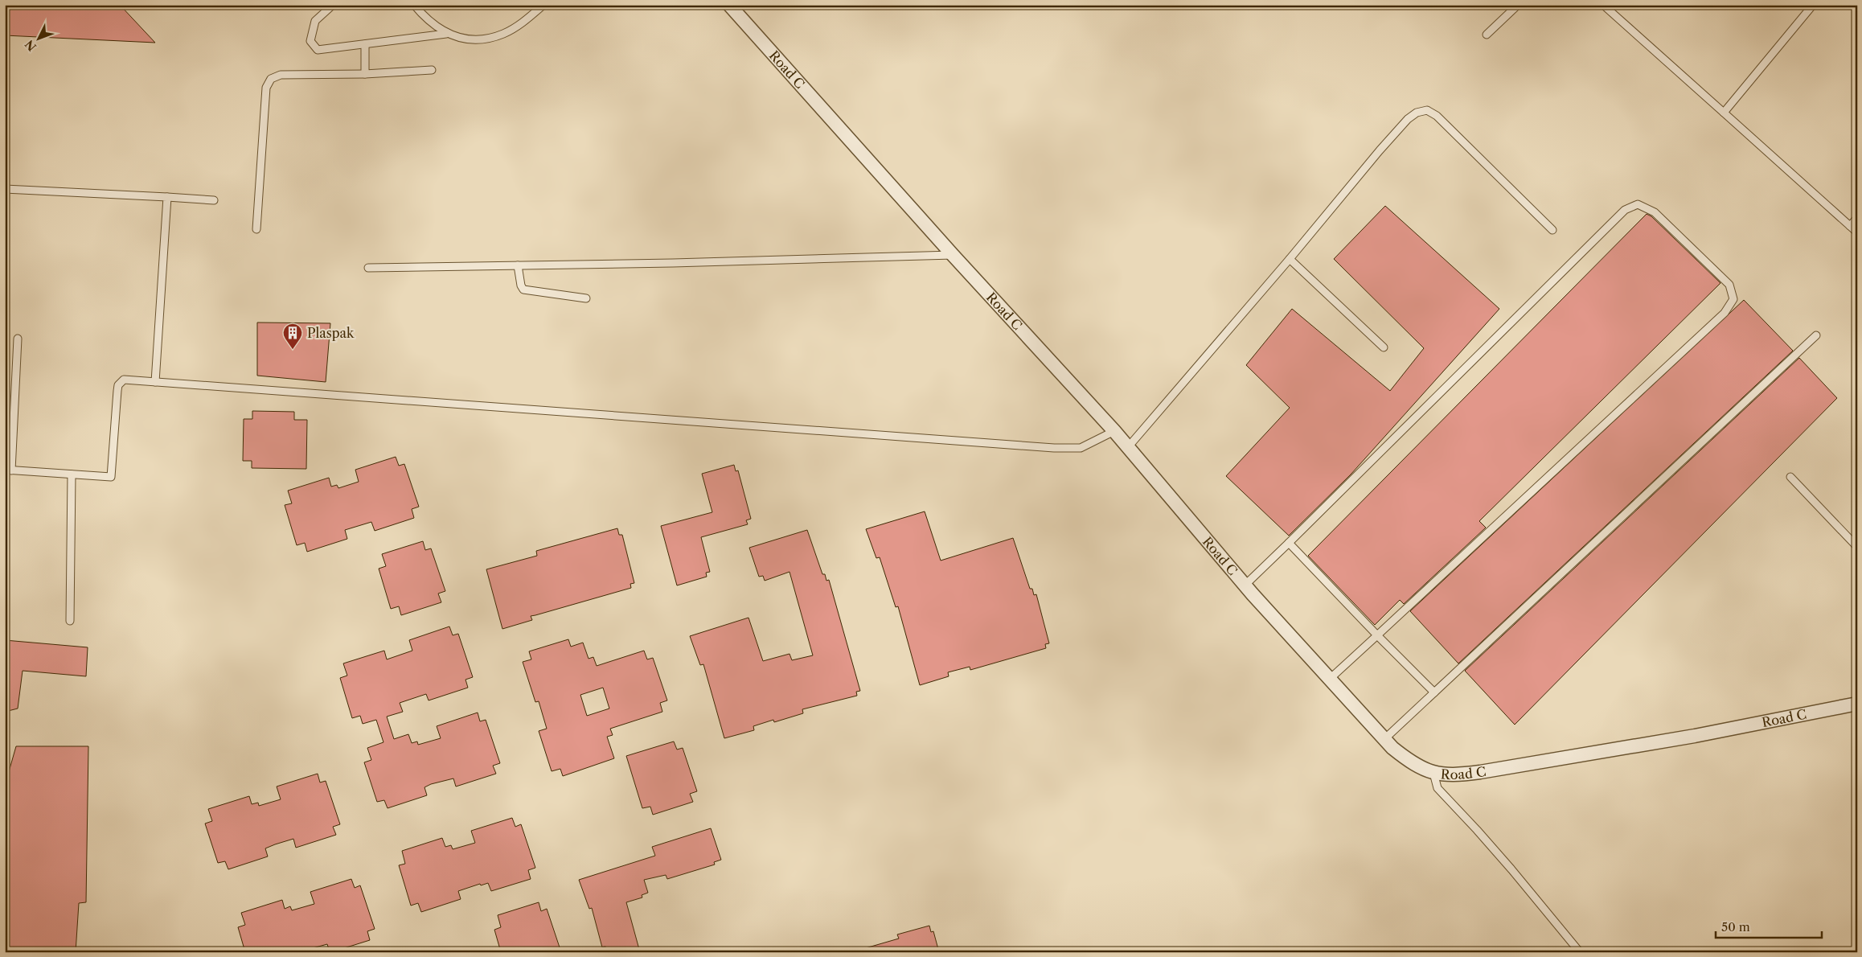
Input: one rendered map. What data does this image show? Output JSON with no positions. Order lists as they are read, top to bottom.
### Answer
{
  "streets": {
    "street": ["Road C"]
  },
  "places": {
    "building": ["Plaspak"]
  },
  "scale_bar": "50 m",
  "north": "bottom left"
}
